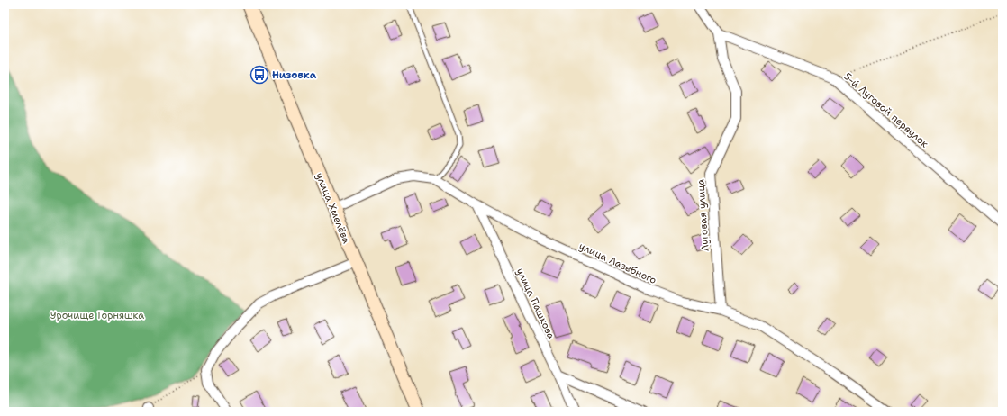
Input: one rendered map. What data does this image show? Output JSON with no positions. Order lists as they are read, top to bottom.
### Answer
{
  "streets": {
    "main road": ["улица Хмелёва"],
    "street": [
      "5-й Луговой переулок",
      "Луговая улица",
      "улица Лазебного",
      "улица Пашкова"
    ]
  },
  "crossings": [
    ["5-й Луговой переулок", "Луговая улица"],
    ["улица Хмелёва", "улица Лазебного"],
    ["Луговая улица", "улица Лазебного"],
    ["улица Лазебного", "улица Пашкова"]
  ],
  "parks": ["Урочище Горняшка"],
  "places": {
    "bus stop": ["Низовка"]
  }
}
